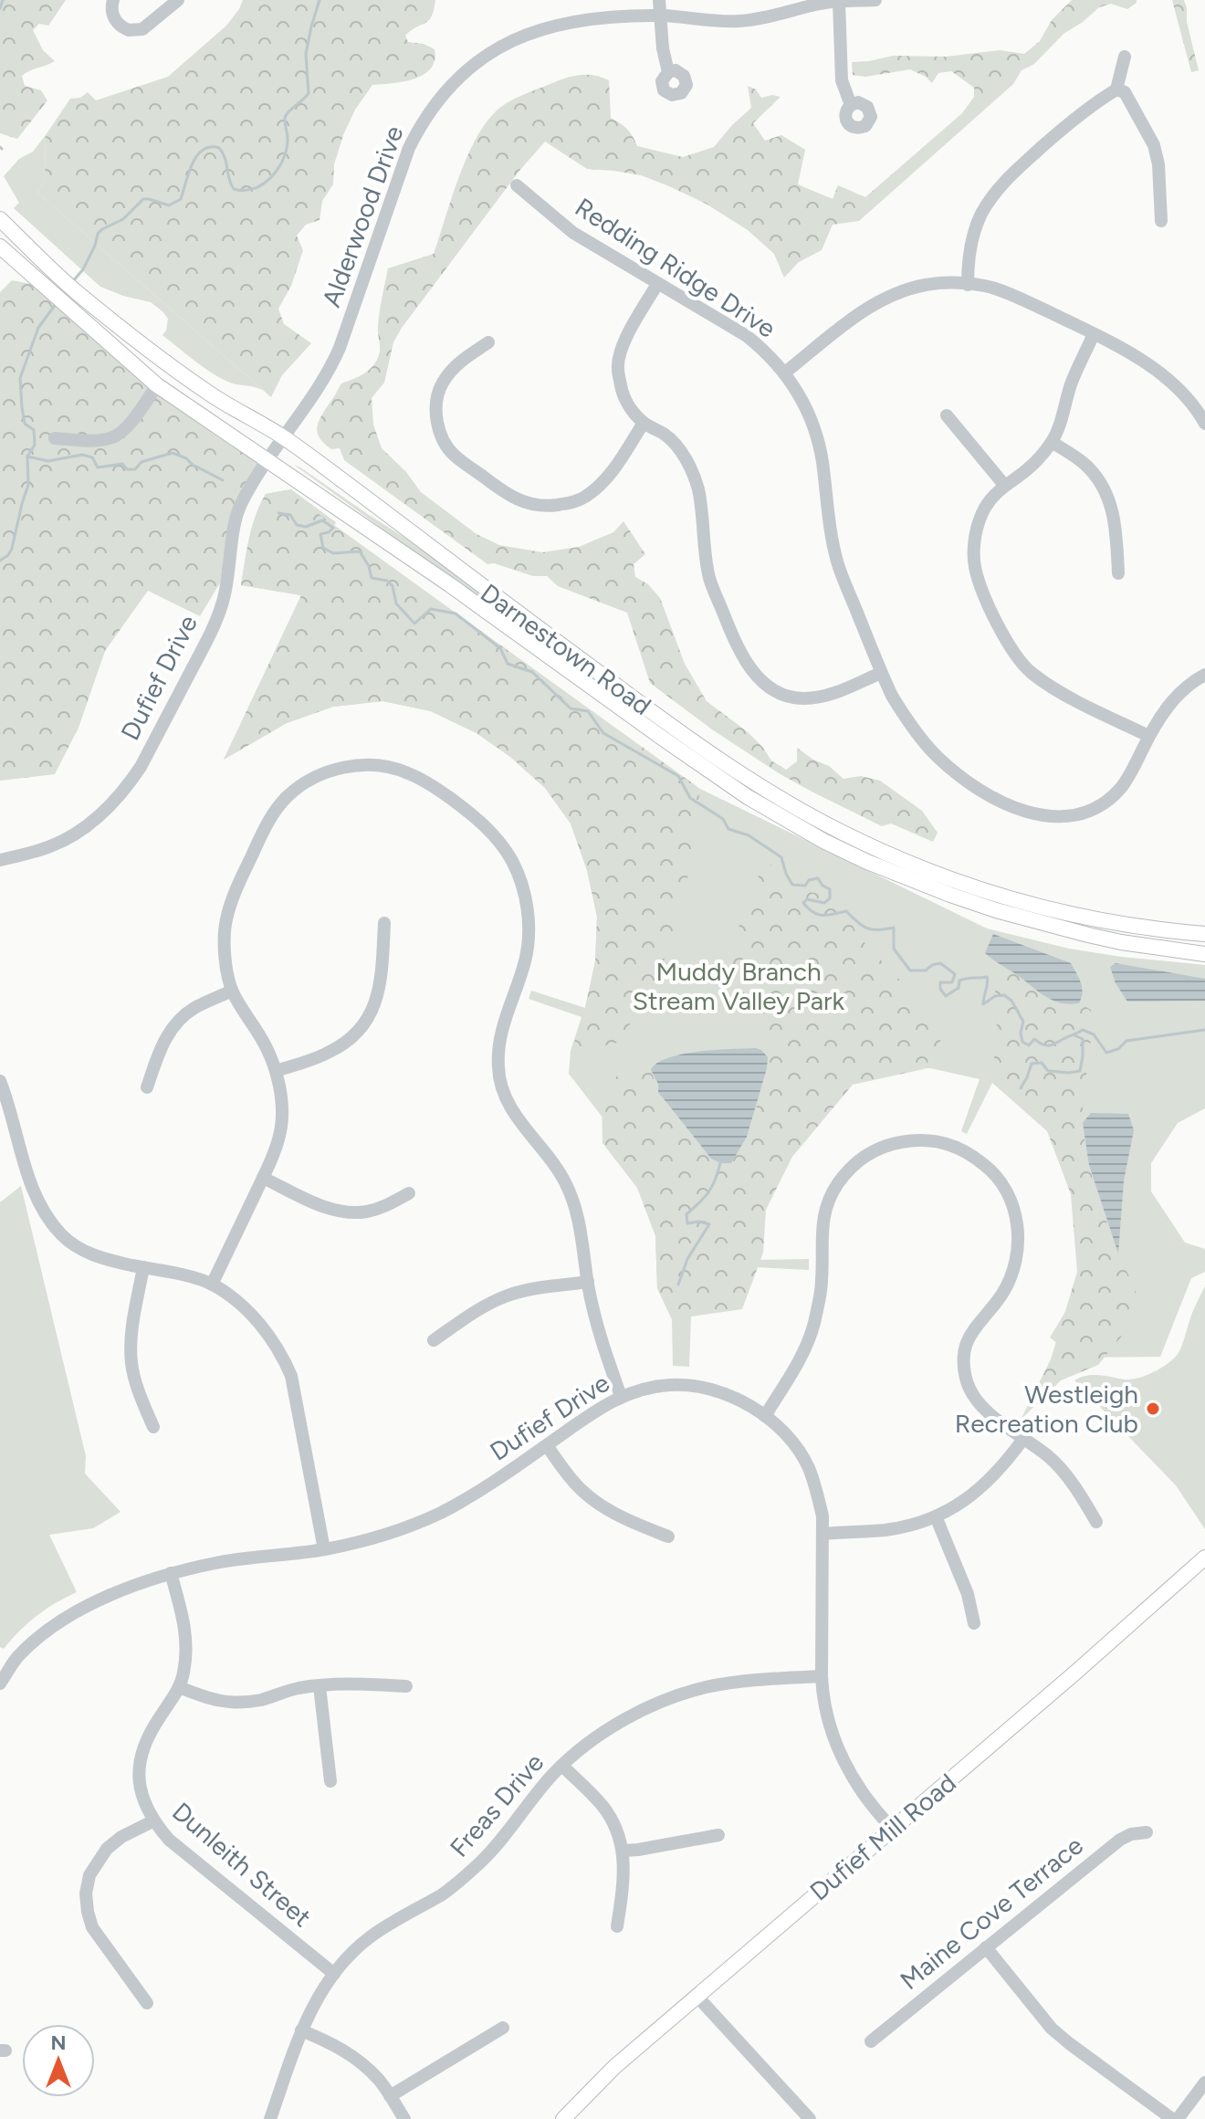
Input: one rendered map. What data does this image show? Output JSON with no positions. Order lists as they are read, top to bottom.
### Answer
{
  "streets": {
    "main road": ["Darnestown Road", "Dufief Mill Road"],
    "street": [
      "Alderwood Drive",
      "Redding Ridge Drive",
      "Dufief Drive",
      "Freas Drive",
      "Dunleith Street",
      "Maine Cove Terrace"
    ]
  },
  "crossings": [
    ["Alderwood Drive", "Darnestown Road"],
    ["Alderwood Drive", "Dufief Drive"],
    ["Darnestown Road", "Dufief Drive"],
    ["Dufief Drive", "Freas Drive"],
    ["Dufief Drive", "Dufief Mill Road"],
    ["Dufief Drive", "Dunleith Street"],
    ["Freas Drive", "Dunleith Street"]
  ],
  "parks": ["Muddy Branch Stream Valley Park"],
  "places": ["Westleigh Recreation Club"],
  "north": "top"
}
